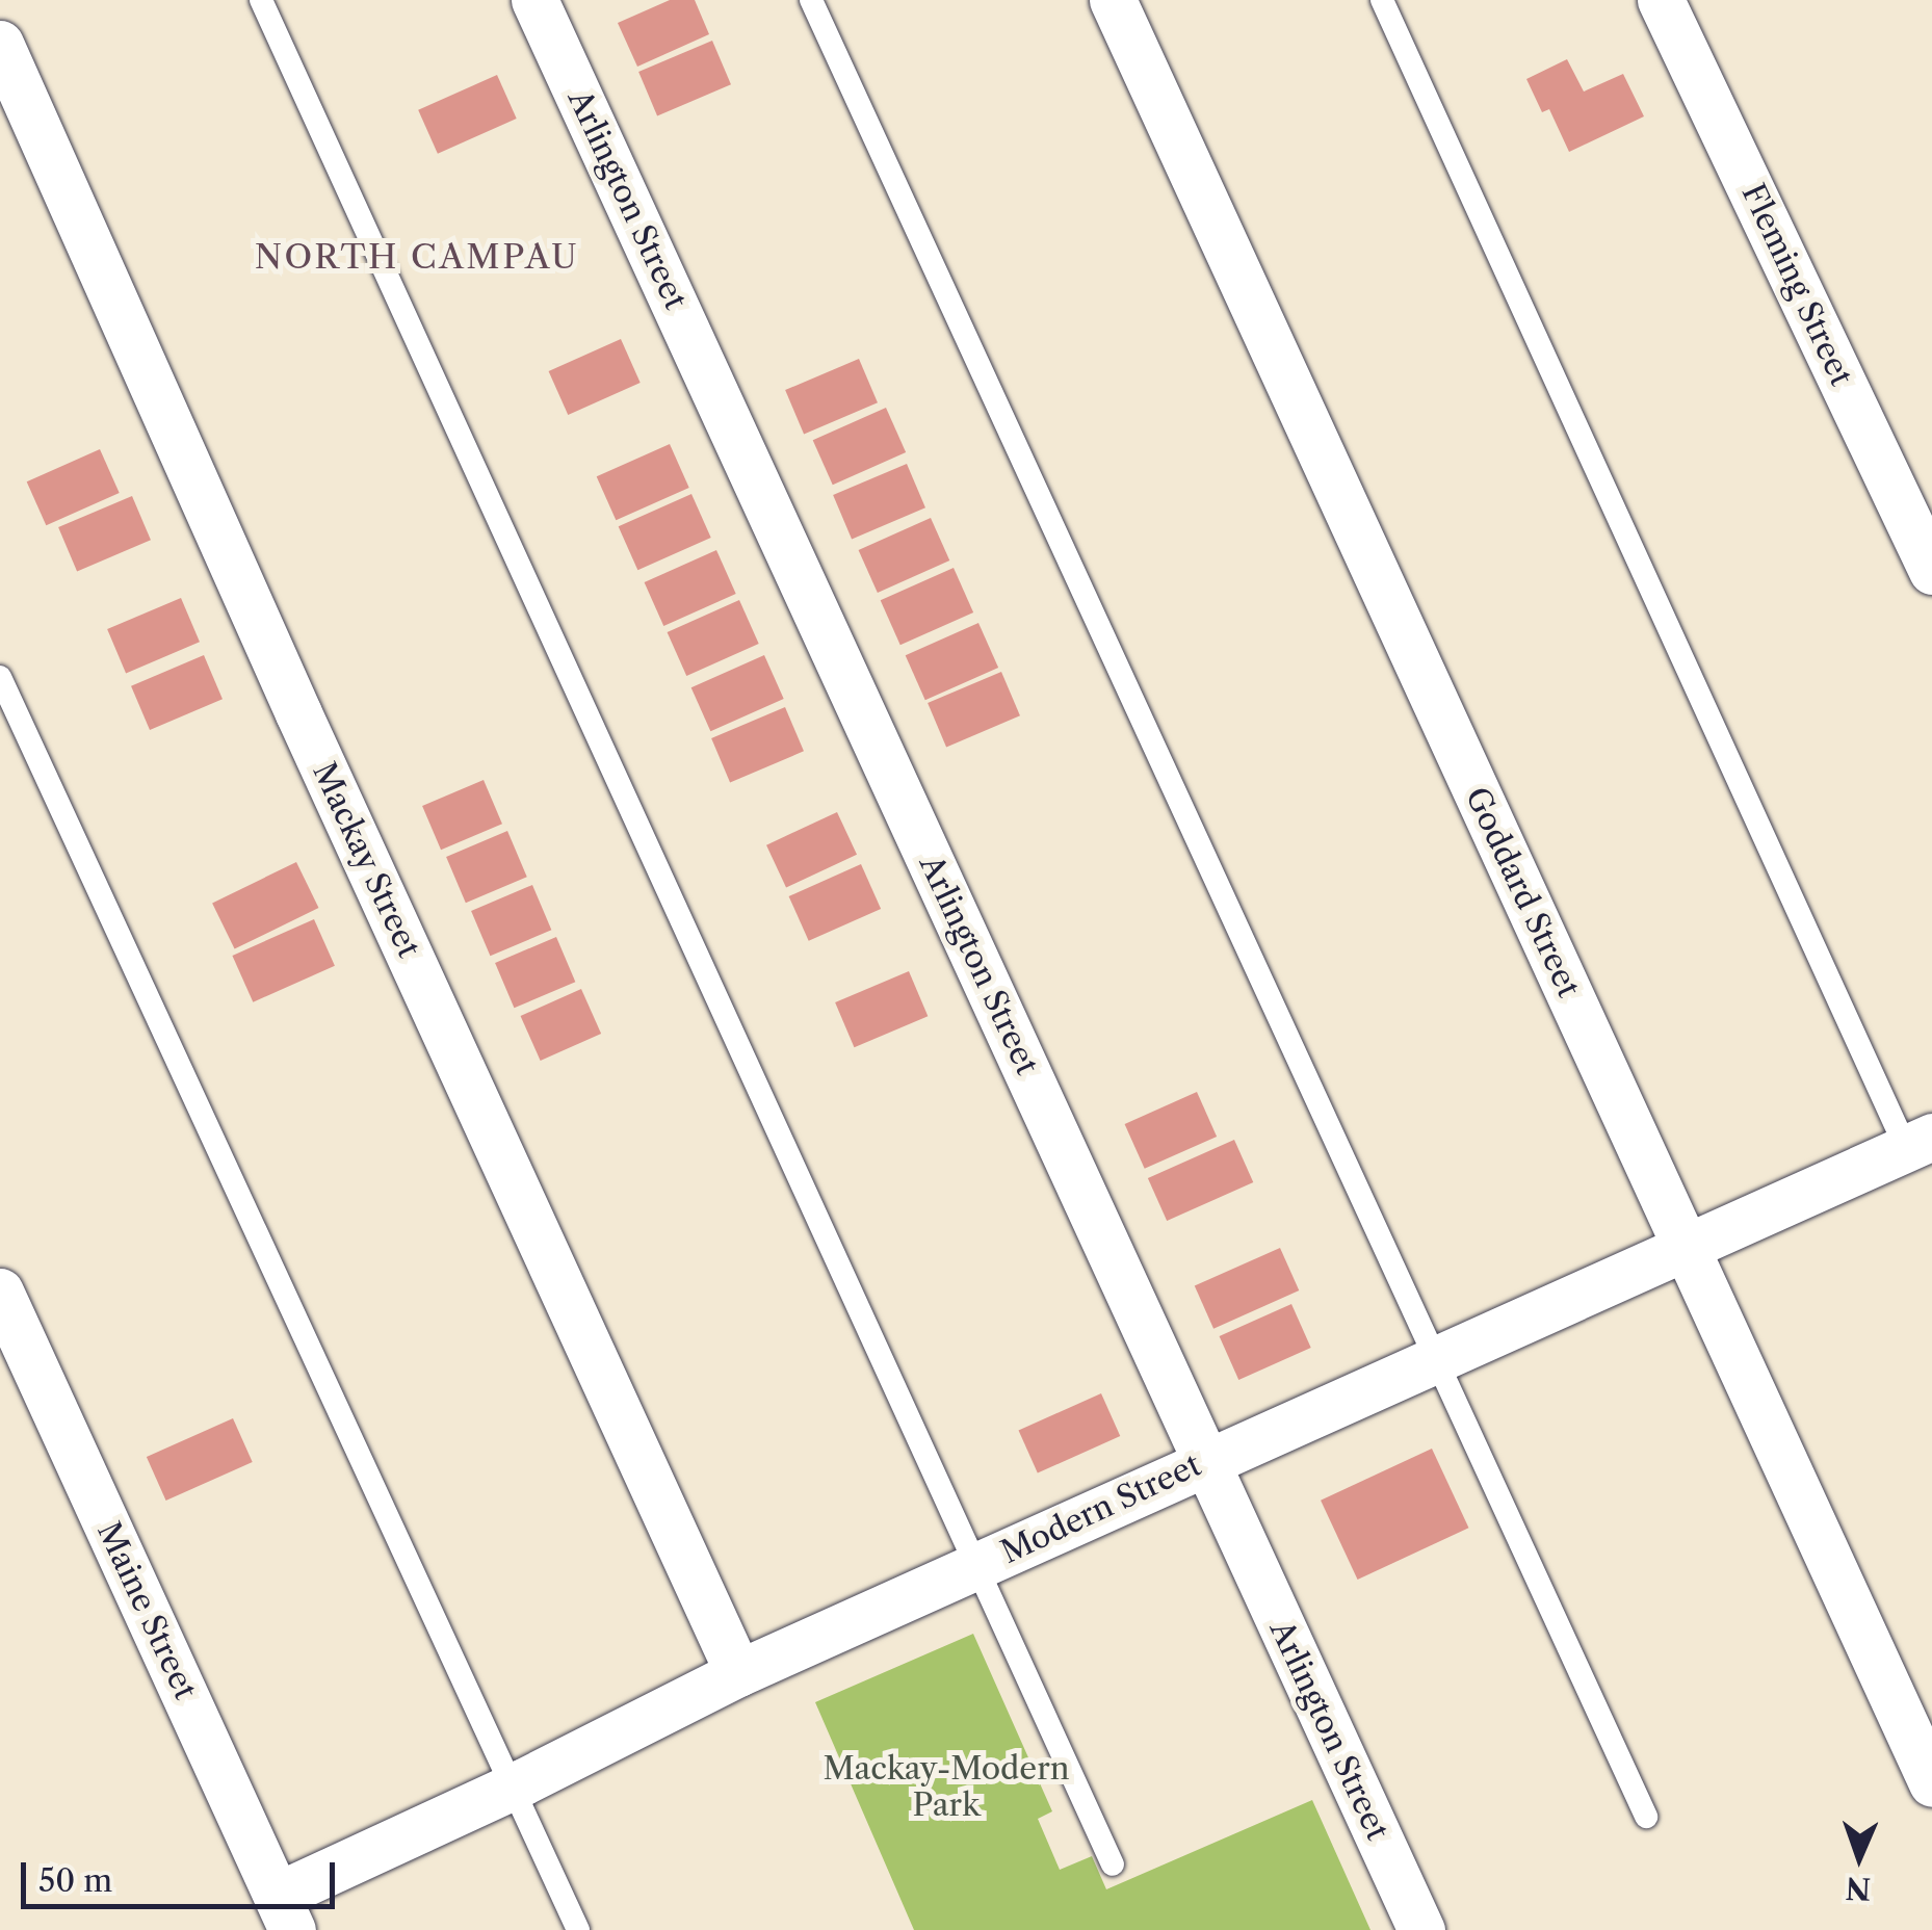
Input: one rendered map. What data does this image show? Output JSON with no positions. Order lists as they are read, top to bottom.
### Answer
{
  "streets": {
    "street": [
      "Arlington Street",
      "Fleming Street",
      "Mackay Street",
      "Goddard Street",
      "Modern Street",
      "Maine Street"
    ]
  },
  "crossings": [
    ["Arlington Street", "Modern Street"],
    ["Mackay Street", "Modern Street"],
    ["Goddard Street", "Modern Street"],
    ["Modern Street", "Maine Street"]
  ],
  "districts": ["NORTH CAMPAU"],
  "parks": ["Mackay-Modern Park"],
  "scale_bar": "50 m",
  "north": "bottom"
}
